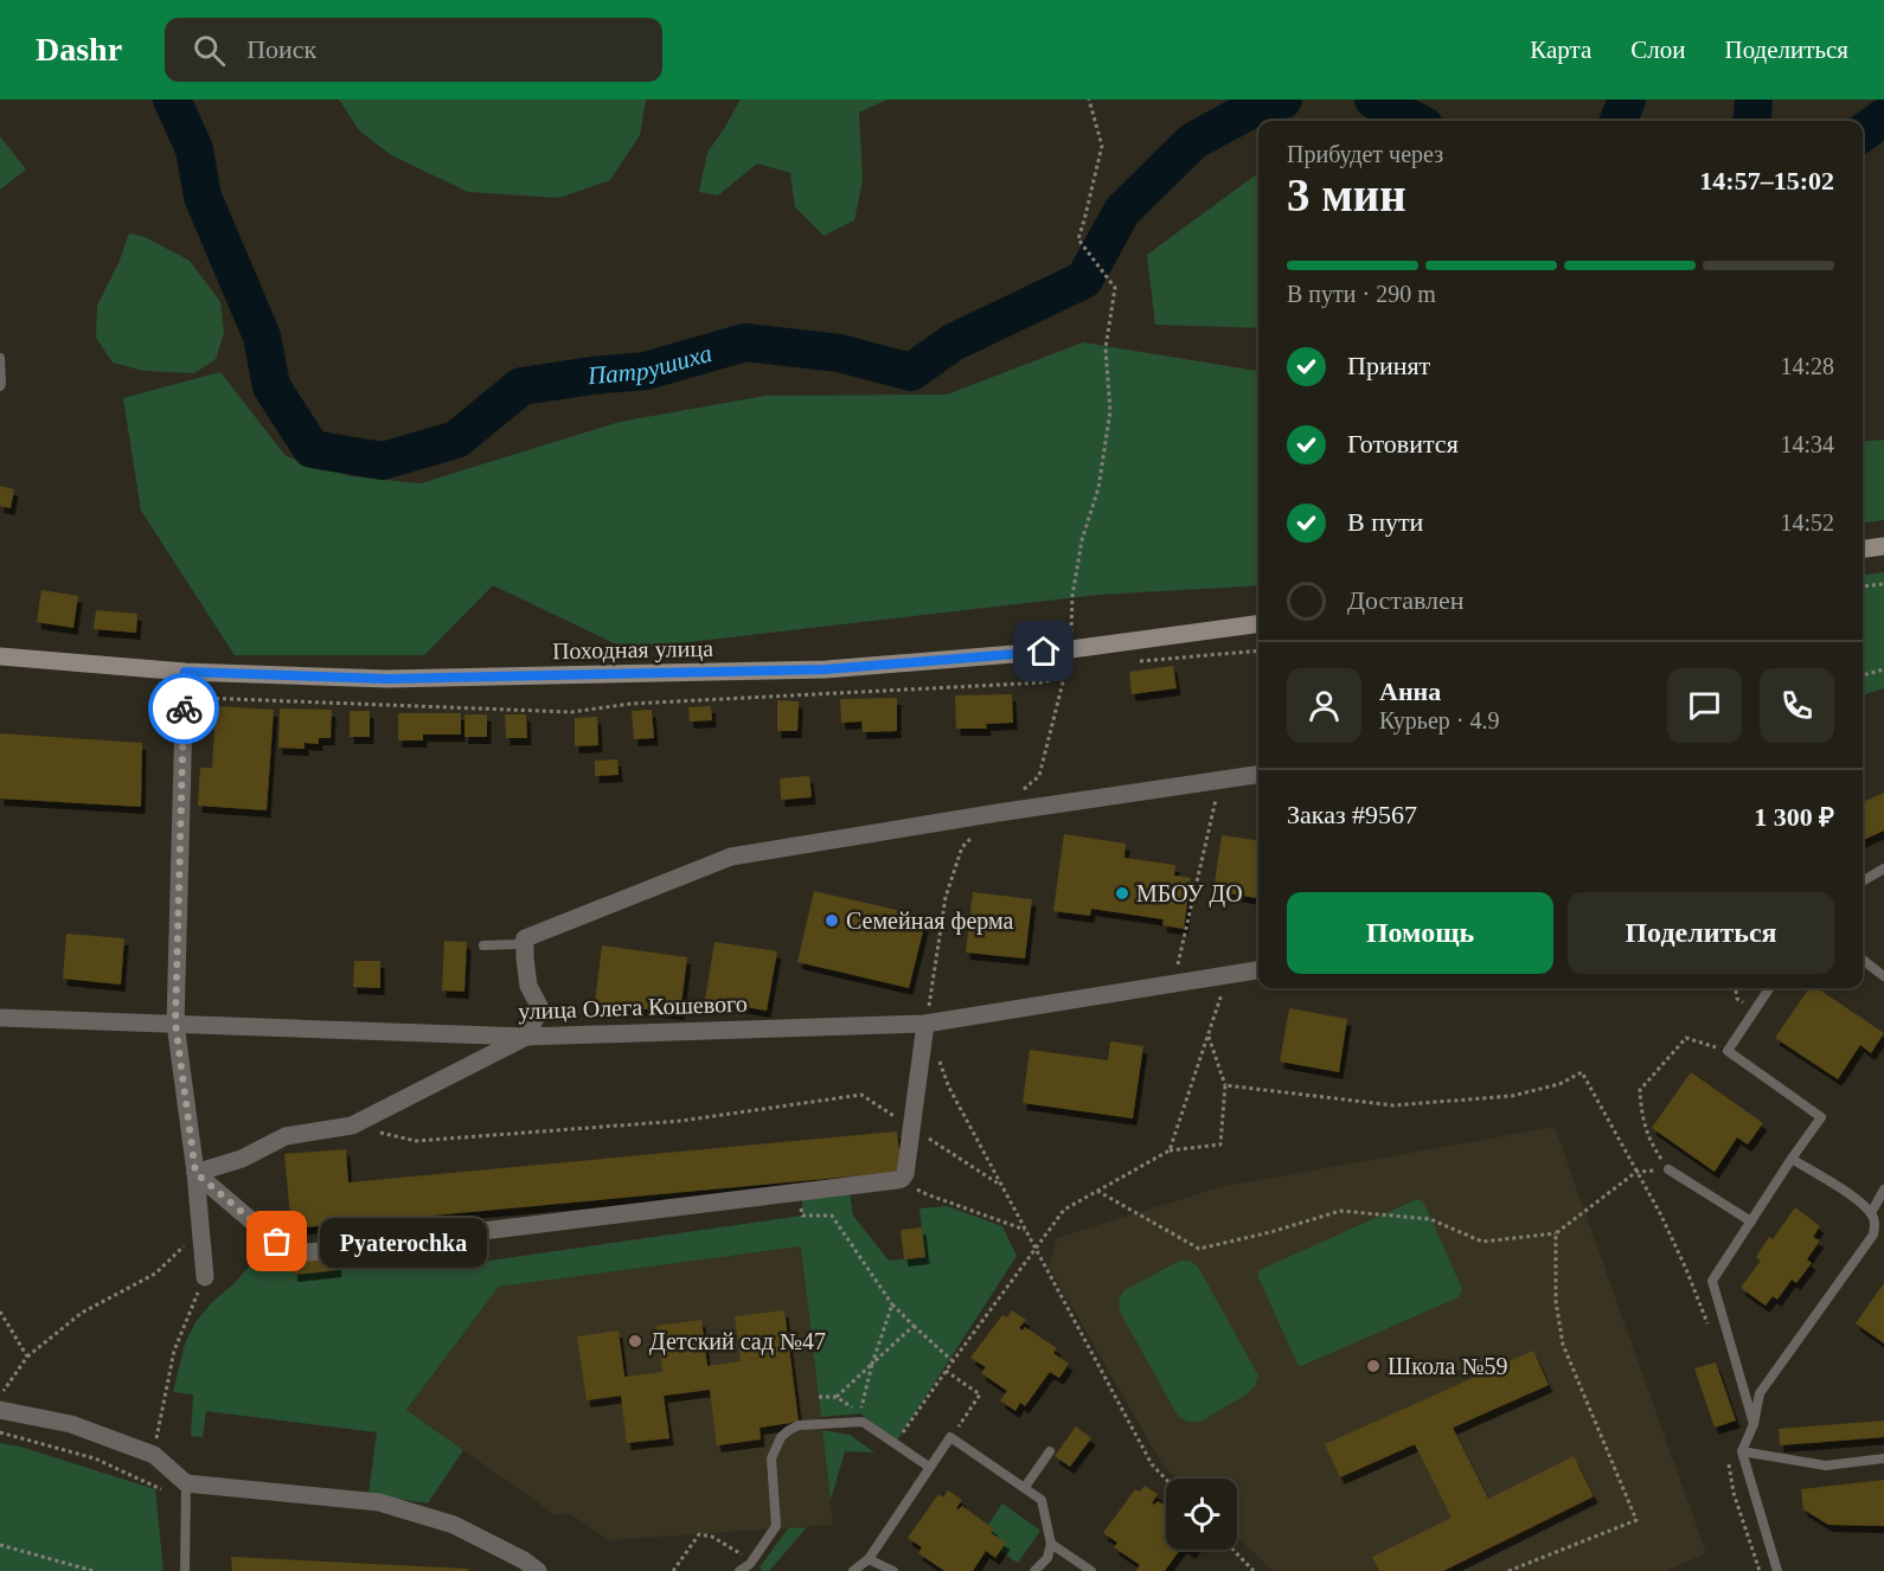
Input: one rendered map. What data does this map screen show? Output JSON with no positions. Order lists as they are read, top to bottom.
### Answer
{
  "streets": {
    "main road": ["Походная улица"],
    "street": ["улица Олега Кошевого"]
  },
  "water": ["Патрушиха"],
  "places": [
    "МБОУ ДО",
    "Семейная ферма",
    "Pyaterochka",
    "Детский сад №47",
    "Школа №59"
  ],
  "page": {
    "header": "Dashr",
    "search": "Поиск",
    "nav": ["Карта", "Слои", "Поделиться"],
    "heading": ["3 мин", "Прибудет через", "14:57–15:02"],
    "panel": [
      "Анна",
      "Курьер · 4.9",
      "Заказ #9567",
      "1 300 ₽"
    ],
    "bar": "В пути · 290 m",
    "list": [
      ["Принят", "14:28"],
      ["Готовится", "14:34"],
      ["В пути", "14:52"],
      "Доставлен"
    ],
    "buttons": ["Помощь", "Поделиться"],
    "bubble": "Pyaterochka"
  }
}
